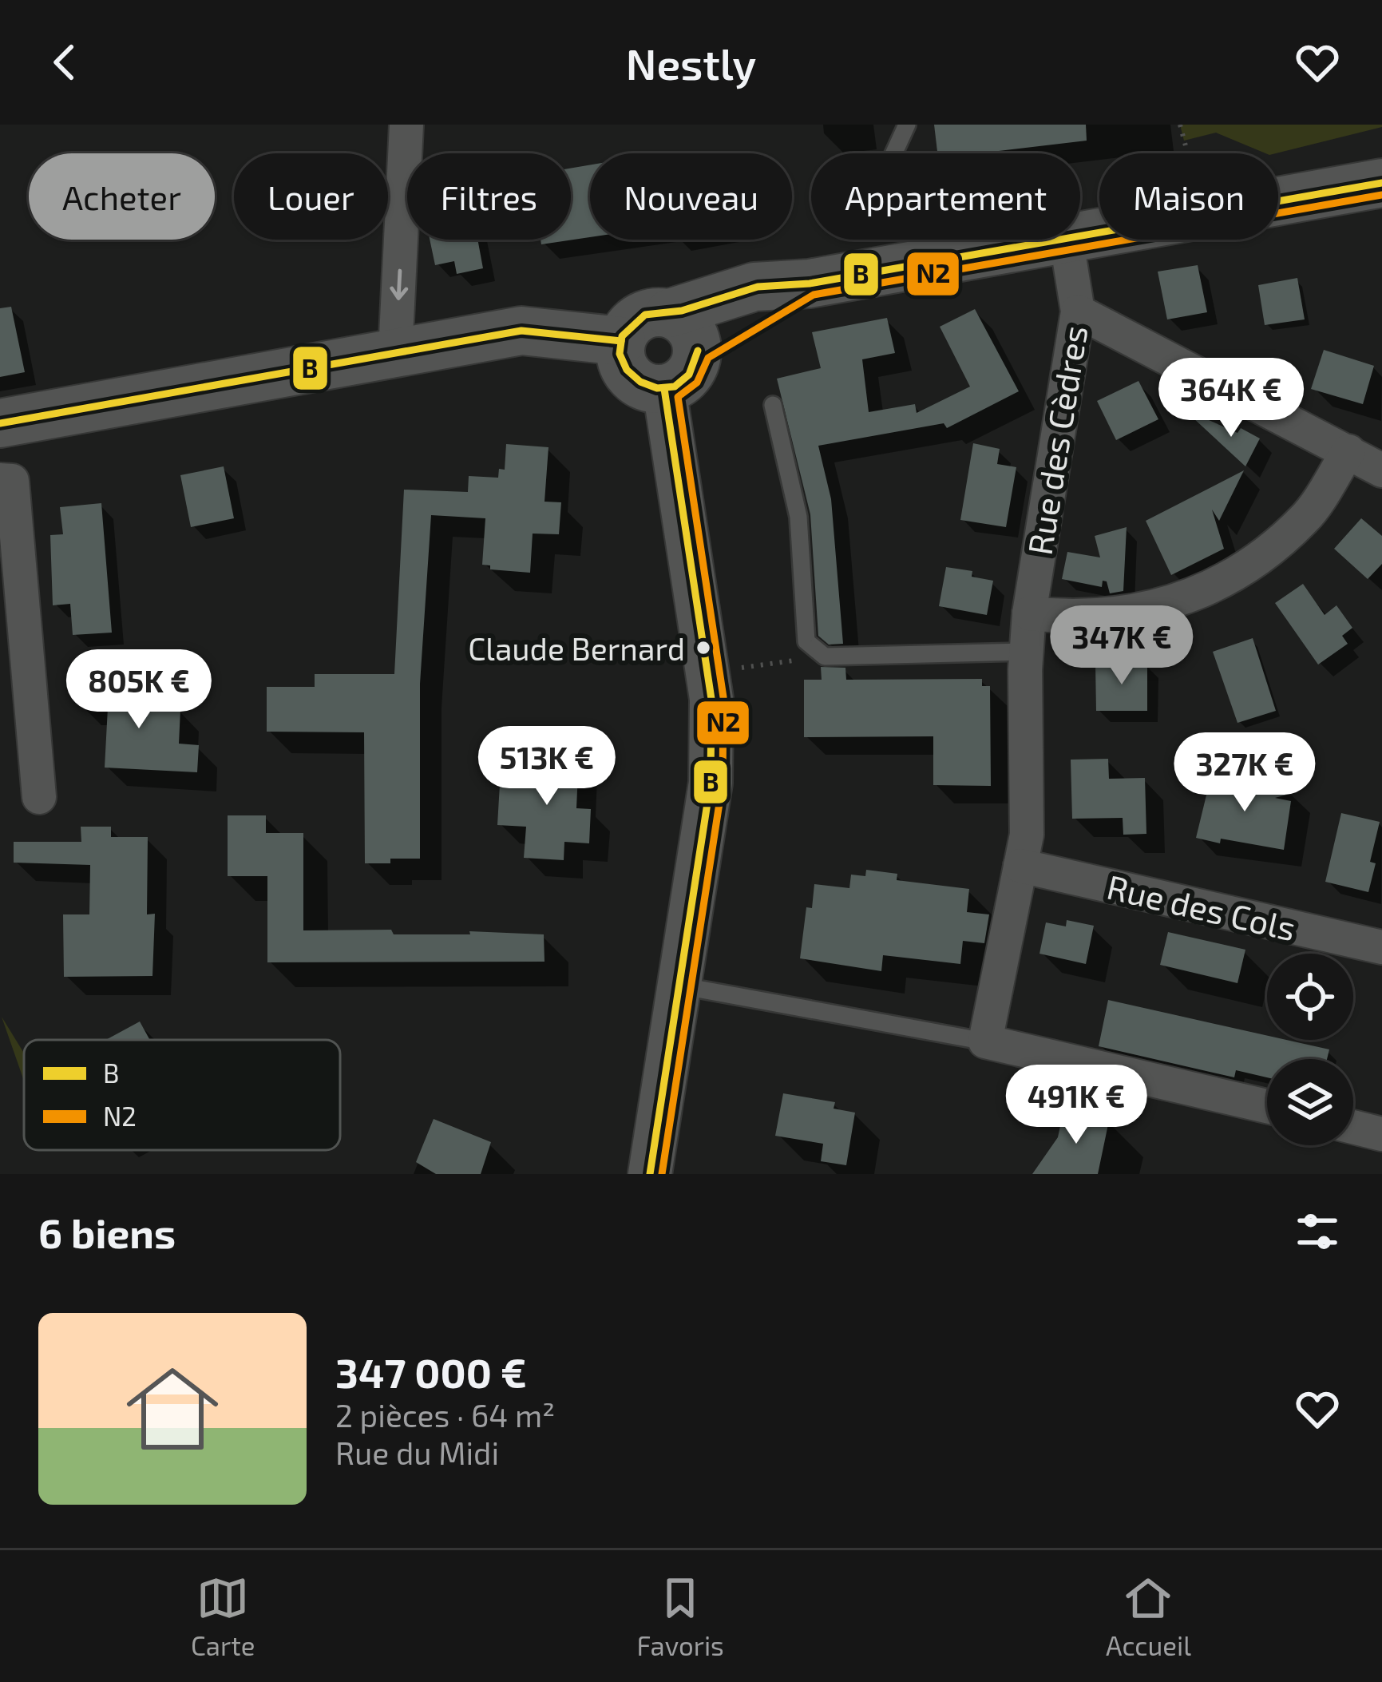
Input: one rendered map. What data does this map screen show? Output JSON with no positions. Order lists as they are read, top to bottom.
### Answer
{
  "streets": {
    "street": ["Rue des Cèdres", "Rue des Cols"]
  },
  "crossings": [
    ["Rue des Cèdres", "Rue des Cols"]
  ],
  "places": ["Claude Bernard"],
  "lines": ["transit line B", "transit line N2"],
  "legend": ["B", "N2"],
  "page": {
    "header": "Nestly",
    "chip": [
      "Acheter",
      "Louer",
      "Filtres",
      "Nouveau",
      "Appartement",
      "Maison"
    ],
    "price": [
      "364K €",
      "347K €",
      "805K €",
      "513K €",
      "327K €",
      "491K €"
    ],
    "heading": "6 biens",
    "list": [
      {
        "name": "347 000 €",
        "note": "2 pièces · 64 m² · Rue du Midi"
      }
    ],
    "tabs": ["Carte", "Favoris", "Accueil"]
  }
}
